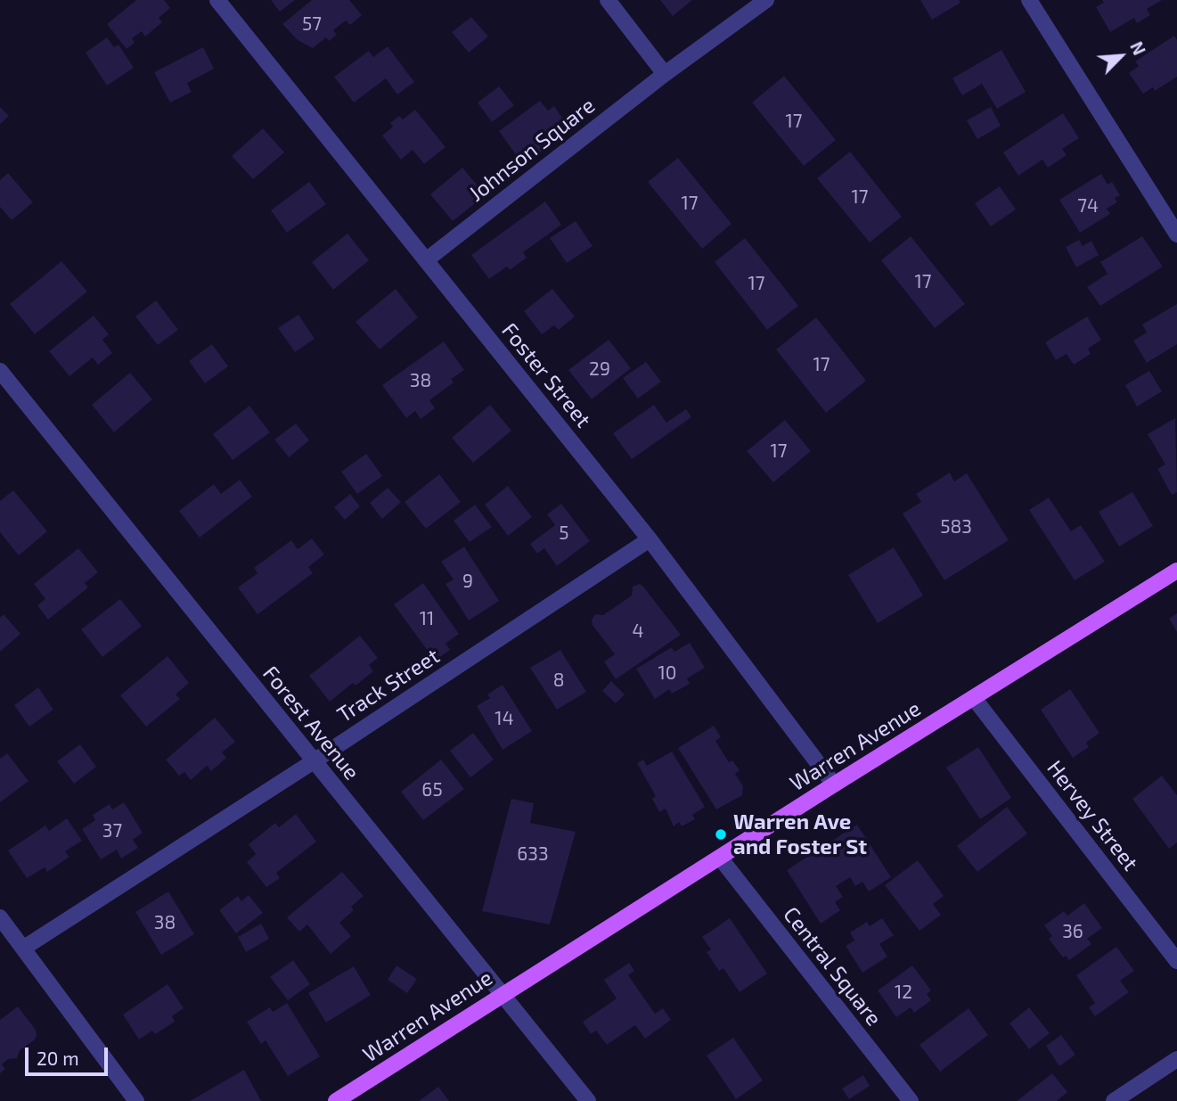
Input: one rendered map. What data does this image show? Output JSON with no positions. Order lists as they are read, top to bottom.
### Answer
{
  "streets": {
    "main road": ["Warren Avenue"],
    "street": [
      "Johnson Square",
      "Foster Street",
      "Track Street",
      "Forest Avenue",
      "Hervey Street",
      "Central Square"
    ]
  },
  "crossings": [
    ["Johnson Square", "Foster Street"],
    ["Foster Street", "Track Street"],
    ["Foster Street", "Warren Avenue"],
    ["Track Street", "Forest Avenue"],
    ["Forest Avenue", "Warren Avenue"],
    ["Warren Avenue", "Hervey Street"],
    ["Warren Avenue", "Central Square"]
  ],
  "places": ["Warren Ave and Foster St"],
  "house_numbers": [
    "57",
    "17",
    "17",
    "17",
    "74",
    "17",
    "17",
    "17",
    "29",
    "38",
    "17",
    "583",
    "5",
    "9",
    "11",
    "4",
    "10",
    "8",
    "14",
    "65",
    "37",
    "633",
    "38",
    "36",
    "12"
  ],
  "scale_bar": "20 m",
  "north": "top right"
}
